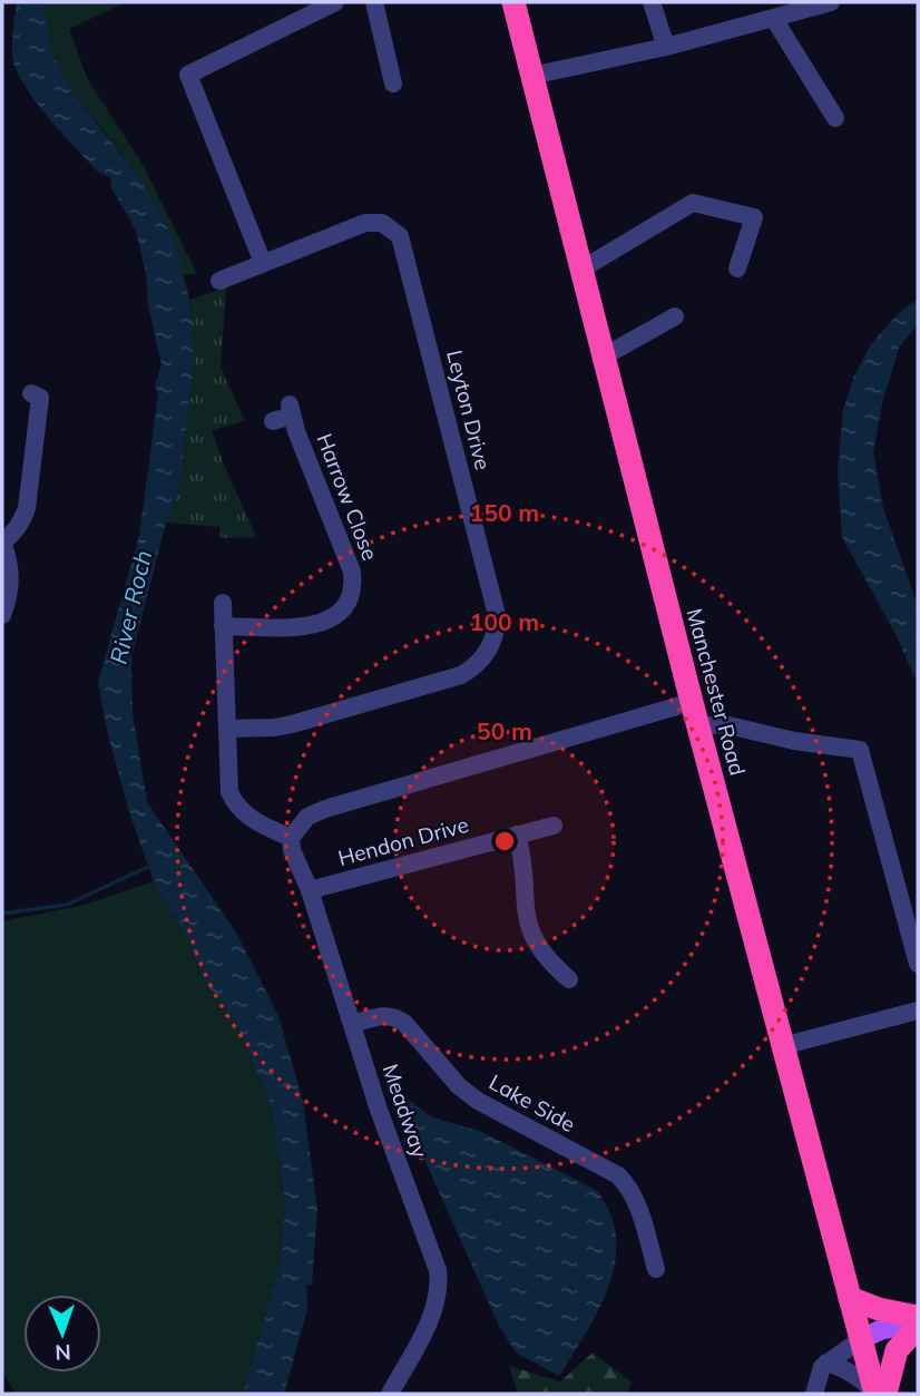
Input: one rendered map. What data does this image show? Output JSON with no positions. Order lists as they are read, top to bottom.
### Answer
{
  "streets": {
    "highway": ["Manchester Road"],
    "street": [
      "Leyton Drive",
      "Harrow Close",
      "Hendon Drive",
      "Lake Side",
      "Meadway"
    ]
  },
  "crossings": [
    ["Hendon Drive", "Meadway"],
    ["Lake Side", "Meadway"]
  ],
  "water": ["River Roch"],
  "north": "bottom",
  "rings": ["150 m", "100 m", "50 m"]
}
